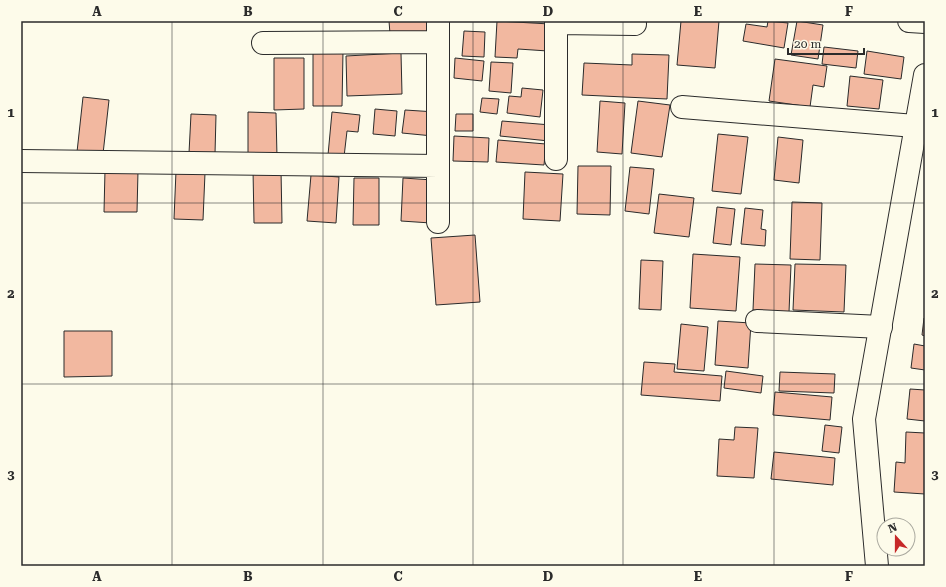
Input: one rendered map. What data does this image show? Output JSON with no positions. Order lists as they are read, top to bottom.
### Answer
{
  "scale_bar": "20 m",
  "north": "top",
  "grid": {
    "columns": [
      "A",
      "B",
      "C",
      "D",
      "E",
      "F"
    ],
    "rows": ["1", "2", "3"]
  }
}
